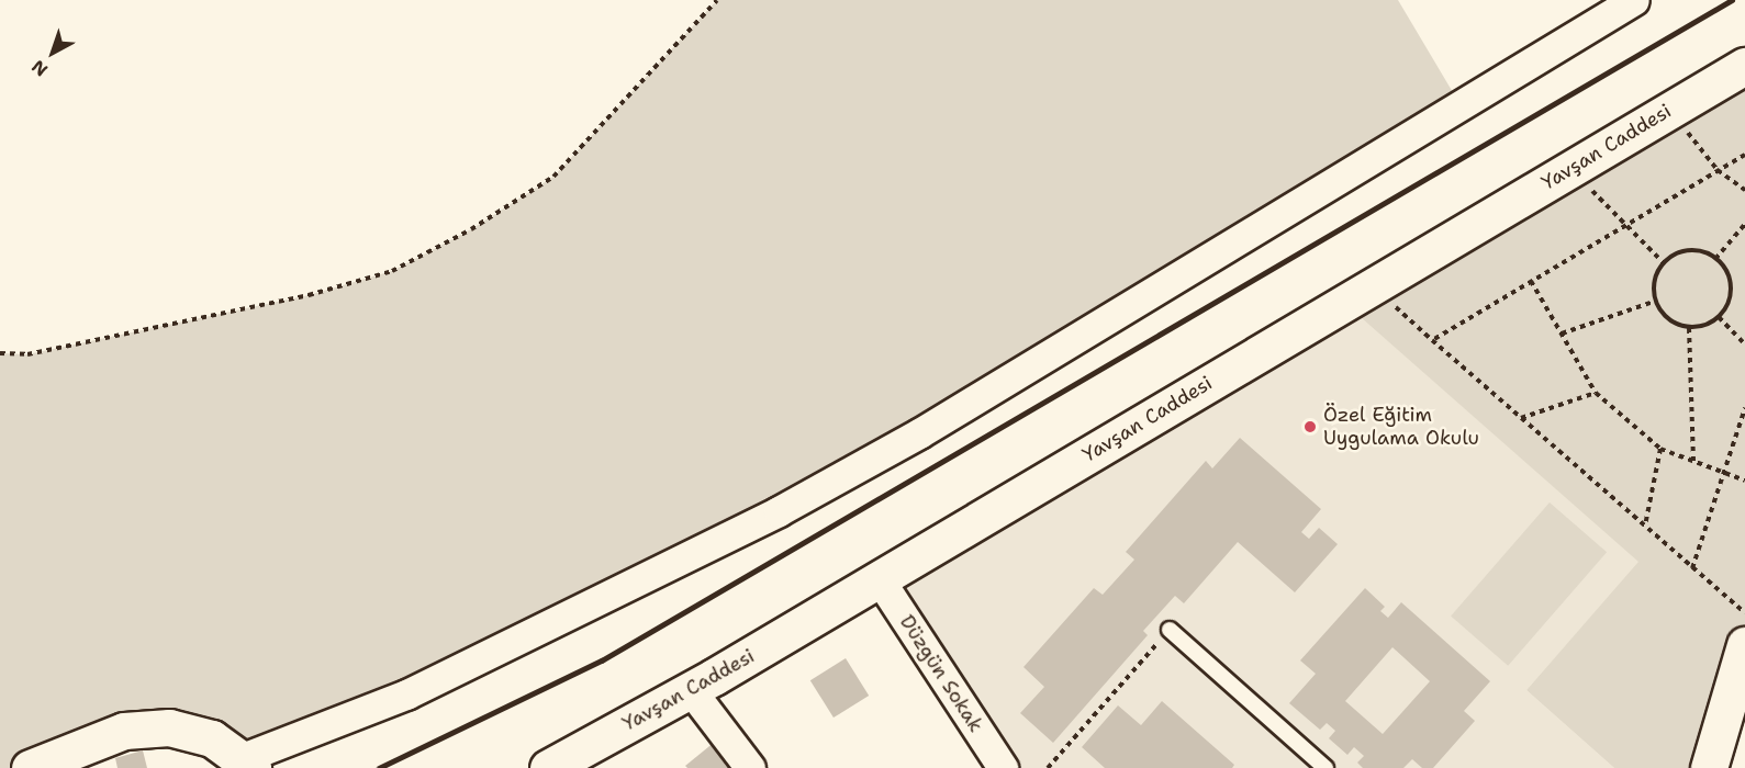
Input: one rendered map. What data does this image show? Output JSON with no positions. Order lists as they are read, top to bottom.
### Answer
{
  "streets": {
    "street": ["Yavşan Caddesi", "Düzgün Sokak"]
  },
  "crossings": [
    ["Yavşan Caddesi", "Düzgün Sokak"]
  ],
  "places": ["Özel Eğitim Uygulama Okulu"],
  "north": "bottom left"
}
